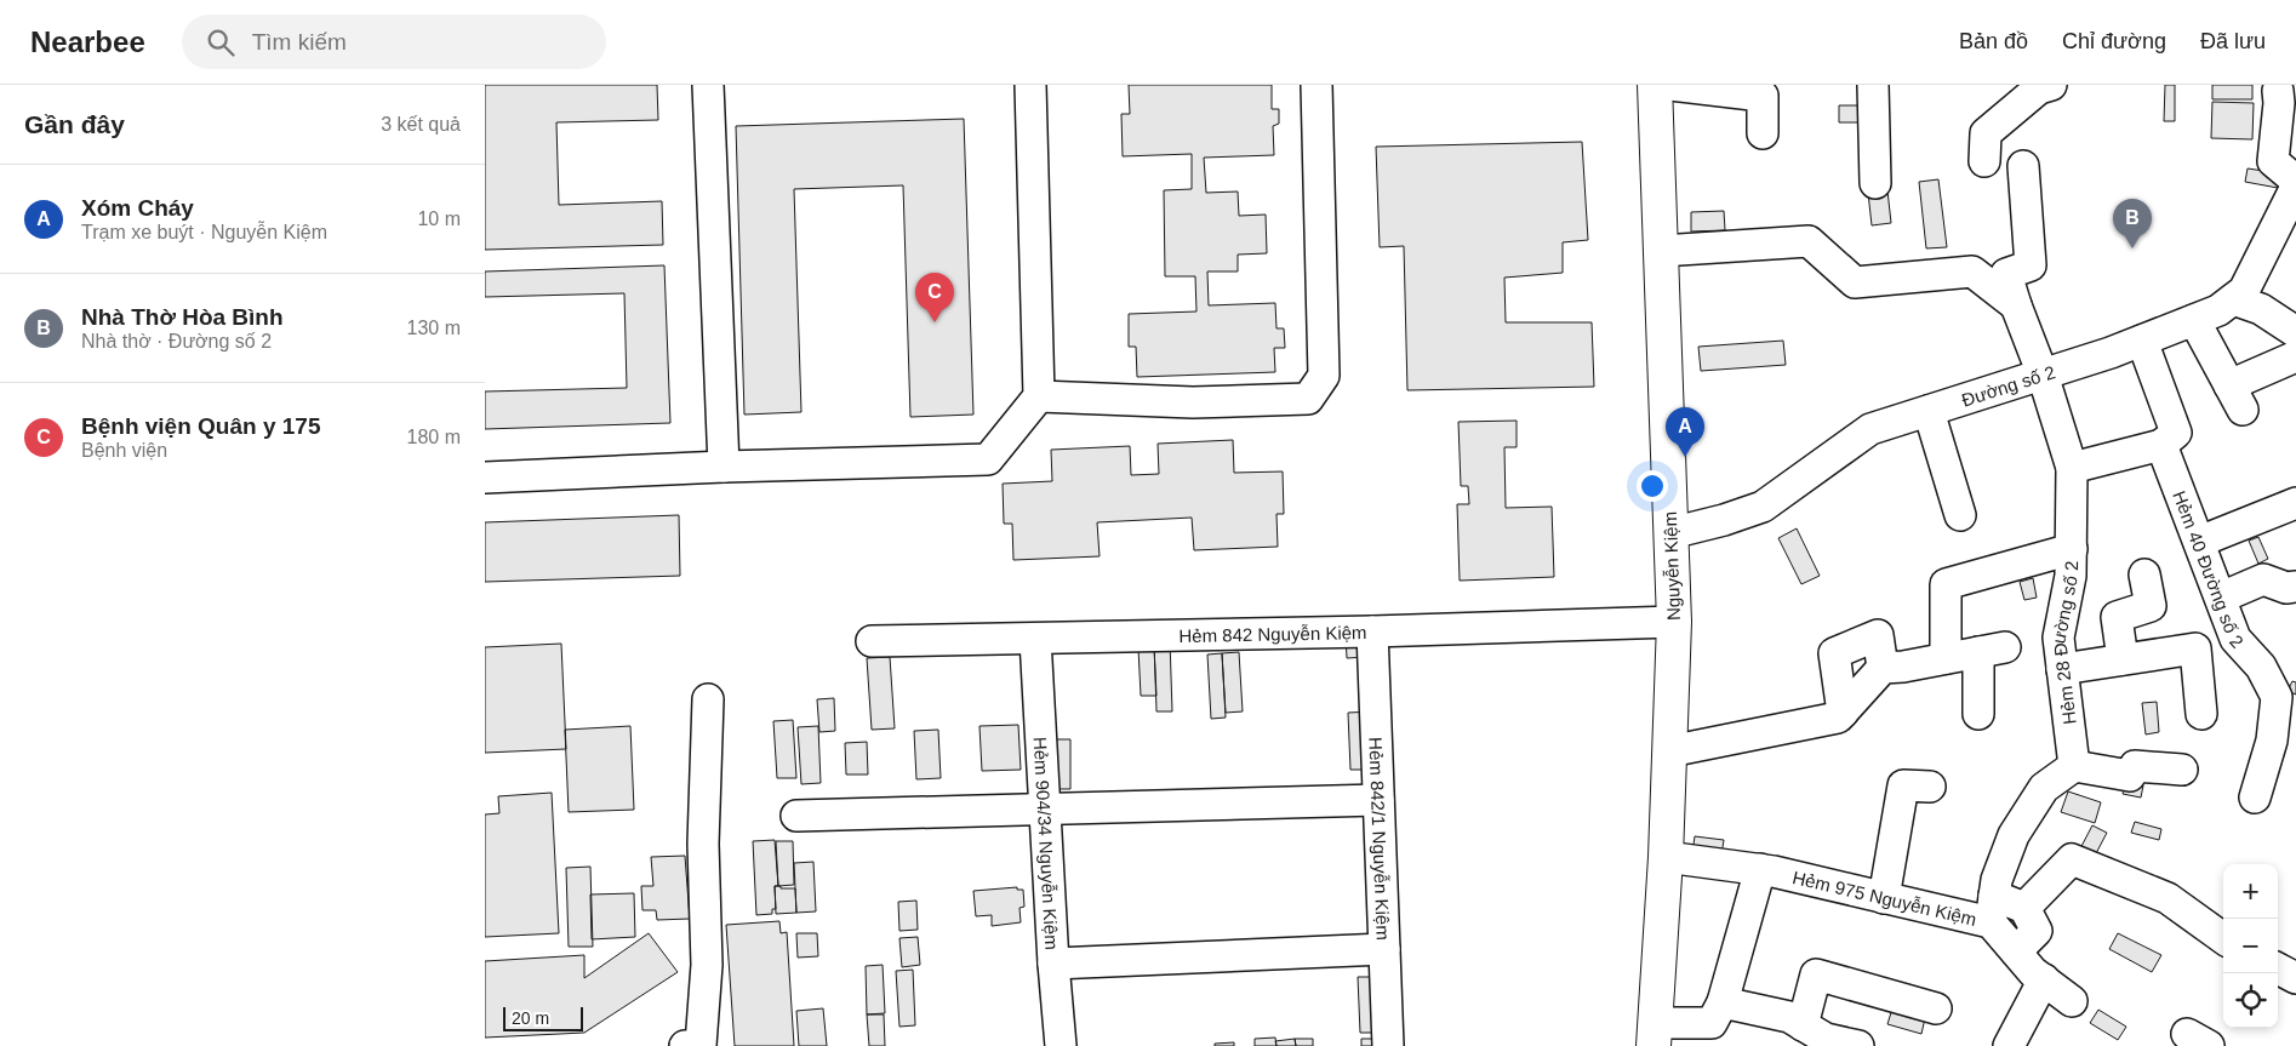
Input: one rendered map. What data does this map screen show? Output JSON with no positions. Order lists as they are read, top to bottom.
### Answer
{
  "streets": {
    "main road": ["Nguyễn Kiệm"],
    "street": [
      "Đường số 2",
      "Hẻm 40 Đường số 2",
      "Hẻm 842 Nguyễn Kiệm",
      "Hẻm 28 Đường số 2",
      "Hẻm 842/1 Nguyễn Kiệm",
      "Hẻm 904/34 Nguyễn Kiệm",
      "Hẻm 975 Nguyễn Kiệm"
    ]
  },
  "crossings": [
    ["Đường số 2", "Nguyễn Kiệm"],
    ["Đường số 2", "Hẻm 28 Đường số 2"],
    ["Nguyễn Kiệm", "Hẻm 842 Nguyễn Kiệm"],
    ["Nguyễn Kiệm", "Hẻm 975 Nguyễn Kiệm"],
    ["Hẻm 842 Nguyễn Kiệm", "Hẻm 842/1 Nguyễn Kiệm"],
    ["Hẻm 842 Nguyễn Kiệm", "Hẻm 904/34 Nguyễn Kiệm"]
  ],
  "scale_bar": "20 m",
  "page": {
    "header": "Nearbee",
    "search": "Tìm kiếm",
    "nav": ["Bản đồ", "Chỉ đường", "Đã lưu"],
    "heading": ["Gần đây", "3 kết quả"],
    "list": [
      {
        "mark": "A",
        "name": "Xóm Cháy",
        "note": "Trạm xe buýt · Nguyễn Kiệm",
        "value": "10 m"
      },
      {
        "mark": "B",
        "name": "Nhà Thờ Hòa Bình",
        "note": "Nhà thờ · Đường số 2",
        "value": "130 m"
      },
      {
        "mark": "C",
        "name": "Bệnh viện Quân y 175",
        "note": "Bệnh viện",
        "value": "180 m"
      }
    ],
    "pins": ["B", "C", "A"],
    "map_buttons": ["+", "−"],
    "scale": "20 m"
  }
}
